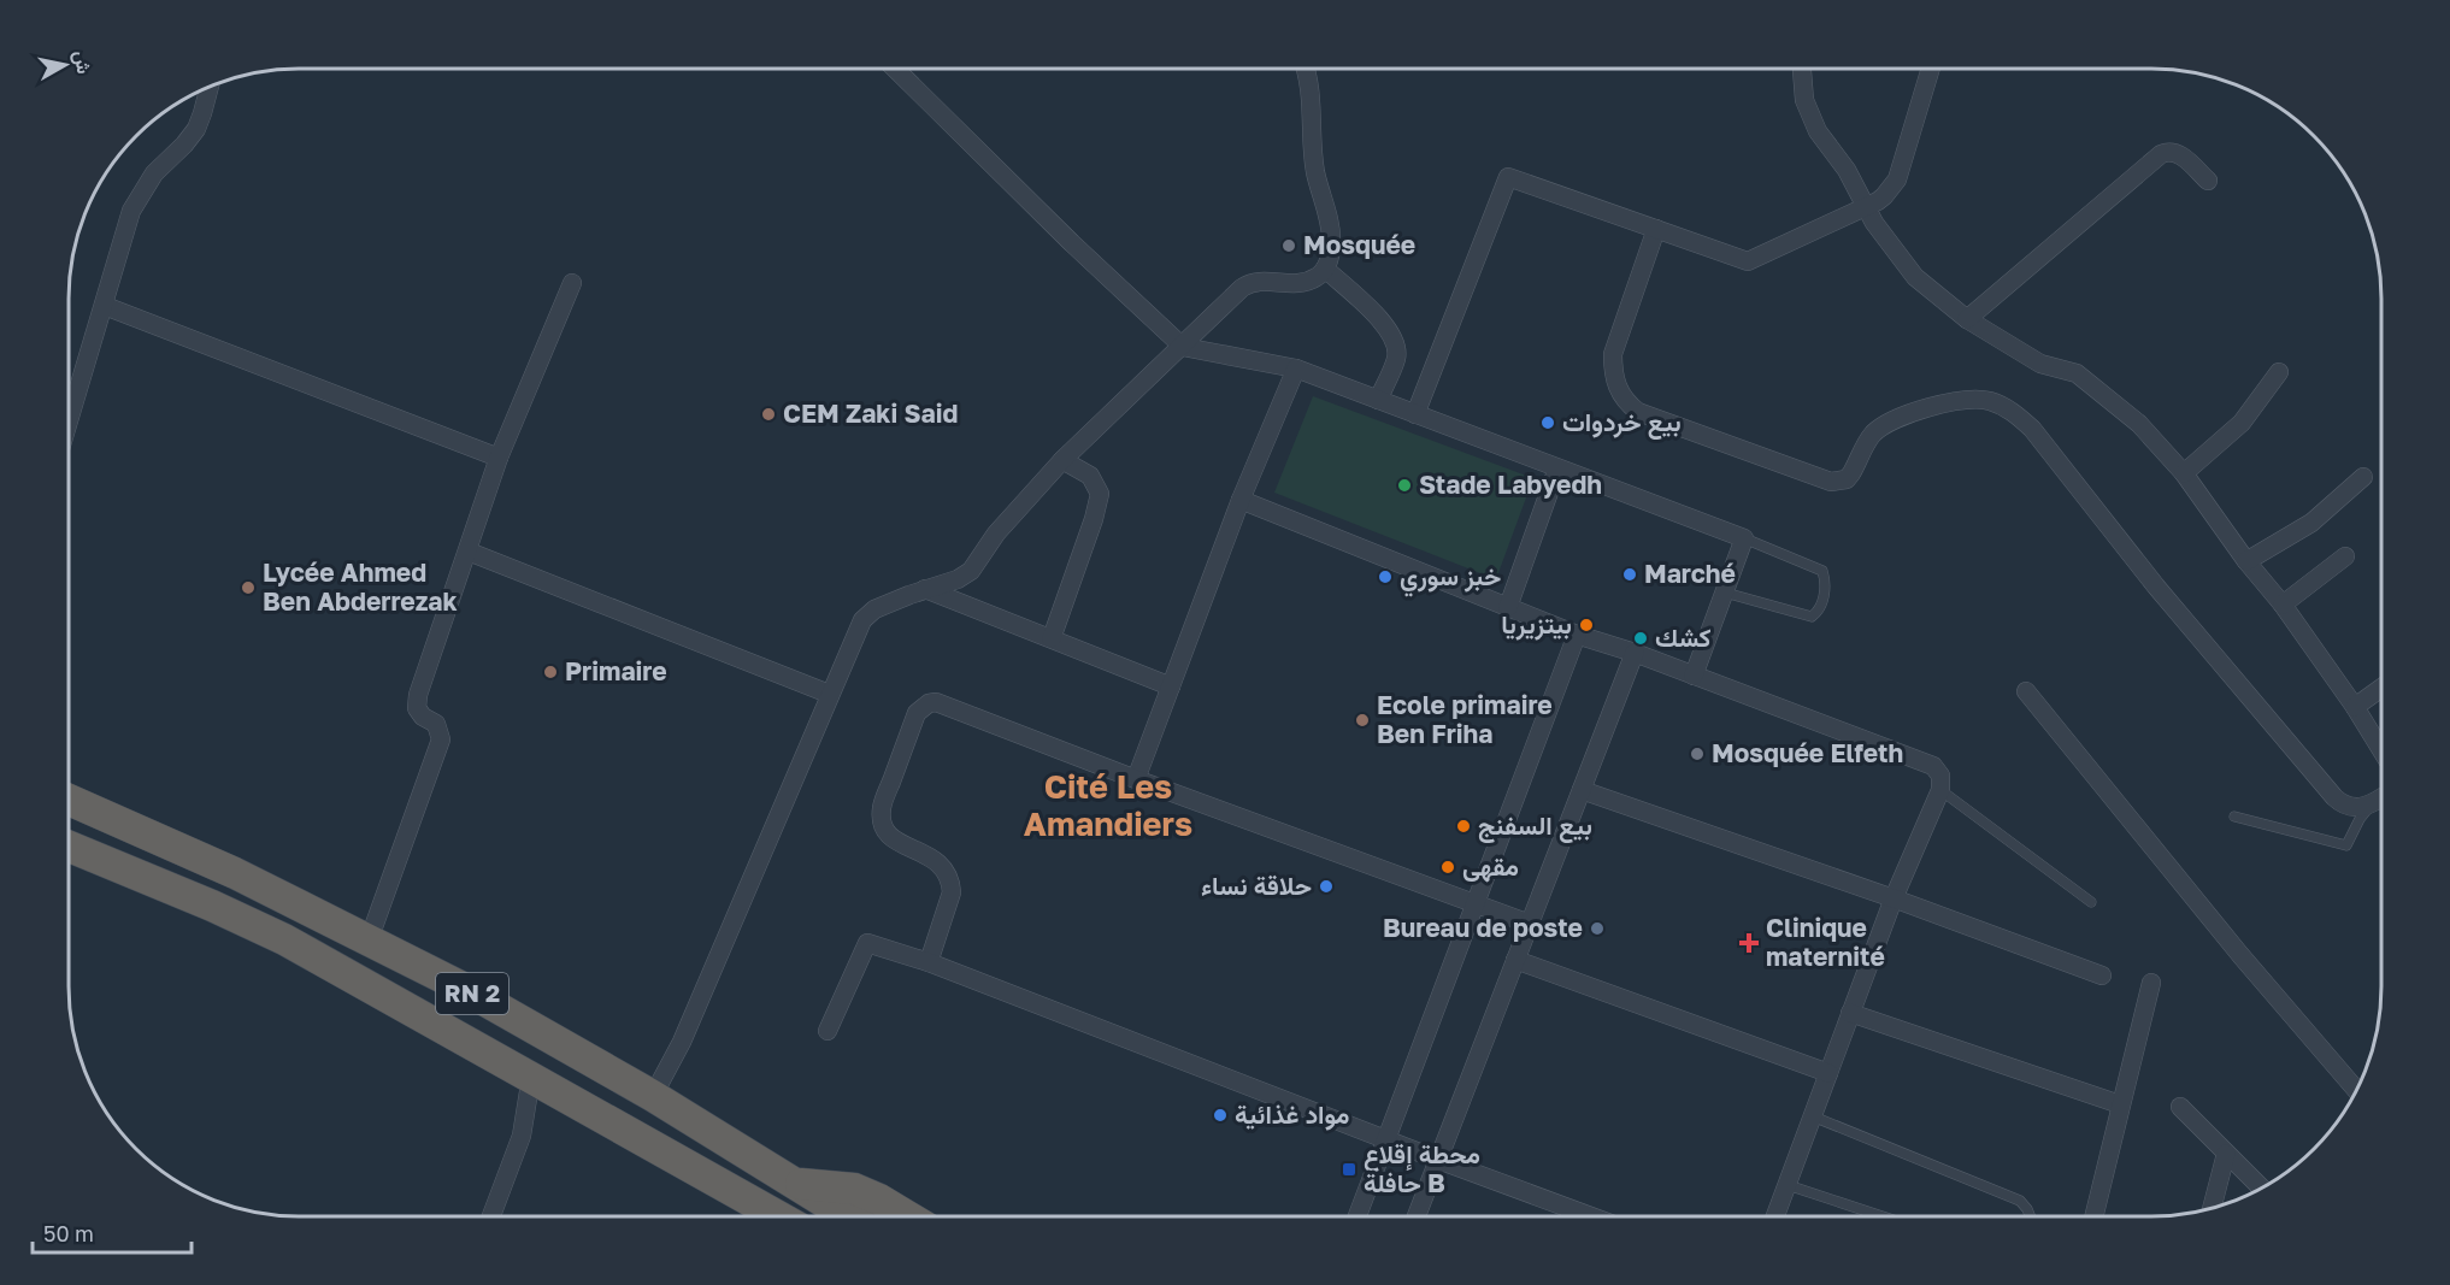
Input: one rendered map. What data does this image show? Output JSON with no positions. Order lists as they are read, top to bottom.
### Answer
{
  "streets": {
    "highway": ["RN 2"]
  },
  "districts": ["Cité Les Amandiers"],
  "places": {
    "other": [
      "Mosquée",
      "CEM Zaki Said",
      "بيع خردوات",
      "Stade Labyedh",
      "Marché",
      "خبز سوري",
      "Lycée Ahmed Ben Abderrezak",
      "بيتزيريا",
      "كشك",
      "Primaire",
      "Ecole primaire Ben Friha",
      "Mosquée Elfeth",
      "بيع السفنج",
      "مقهى",
      "حلاقة نساء",
      "Bureau de poste",
      "مواد غذائية"
    ],
    "health": ["Clinique maternité"],
    "transit": ["محطة إقلاع حافلة B"]
  },
  "scale_bar": "50 m",
  "north": "right"
}
